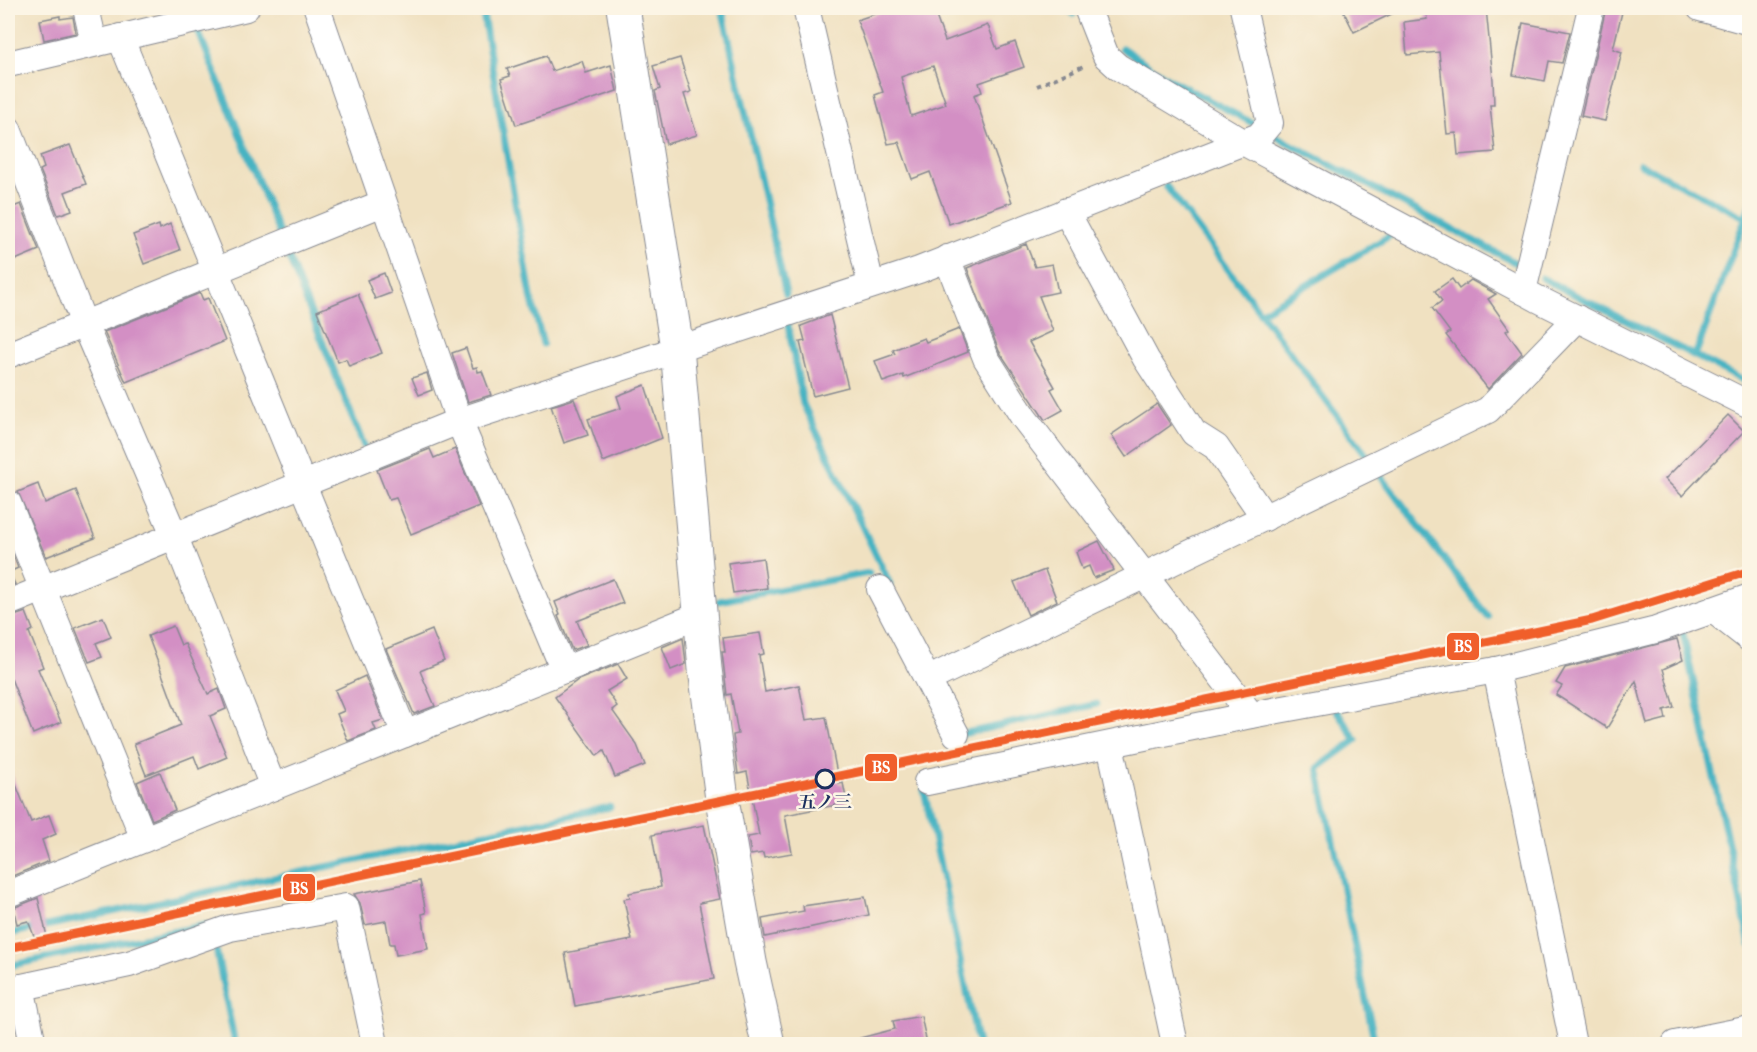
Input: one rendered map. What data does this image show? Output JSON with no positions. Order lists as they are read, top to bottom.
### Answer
{
  "places": ["五ノ三"],
  "lines": ["transit line BS"]
}
